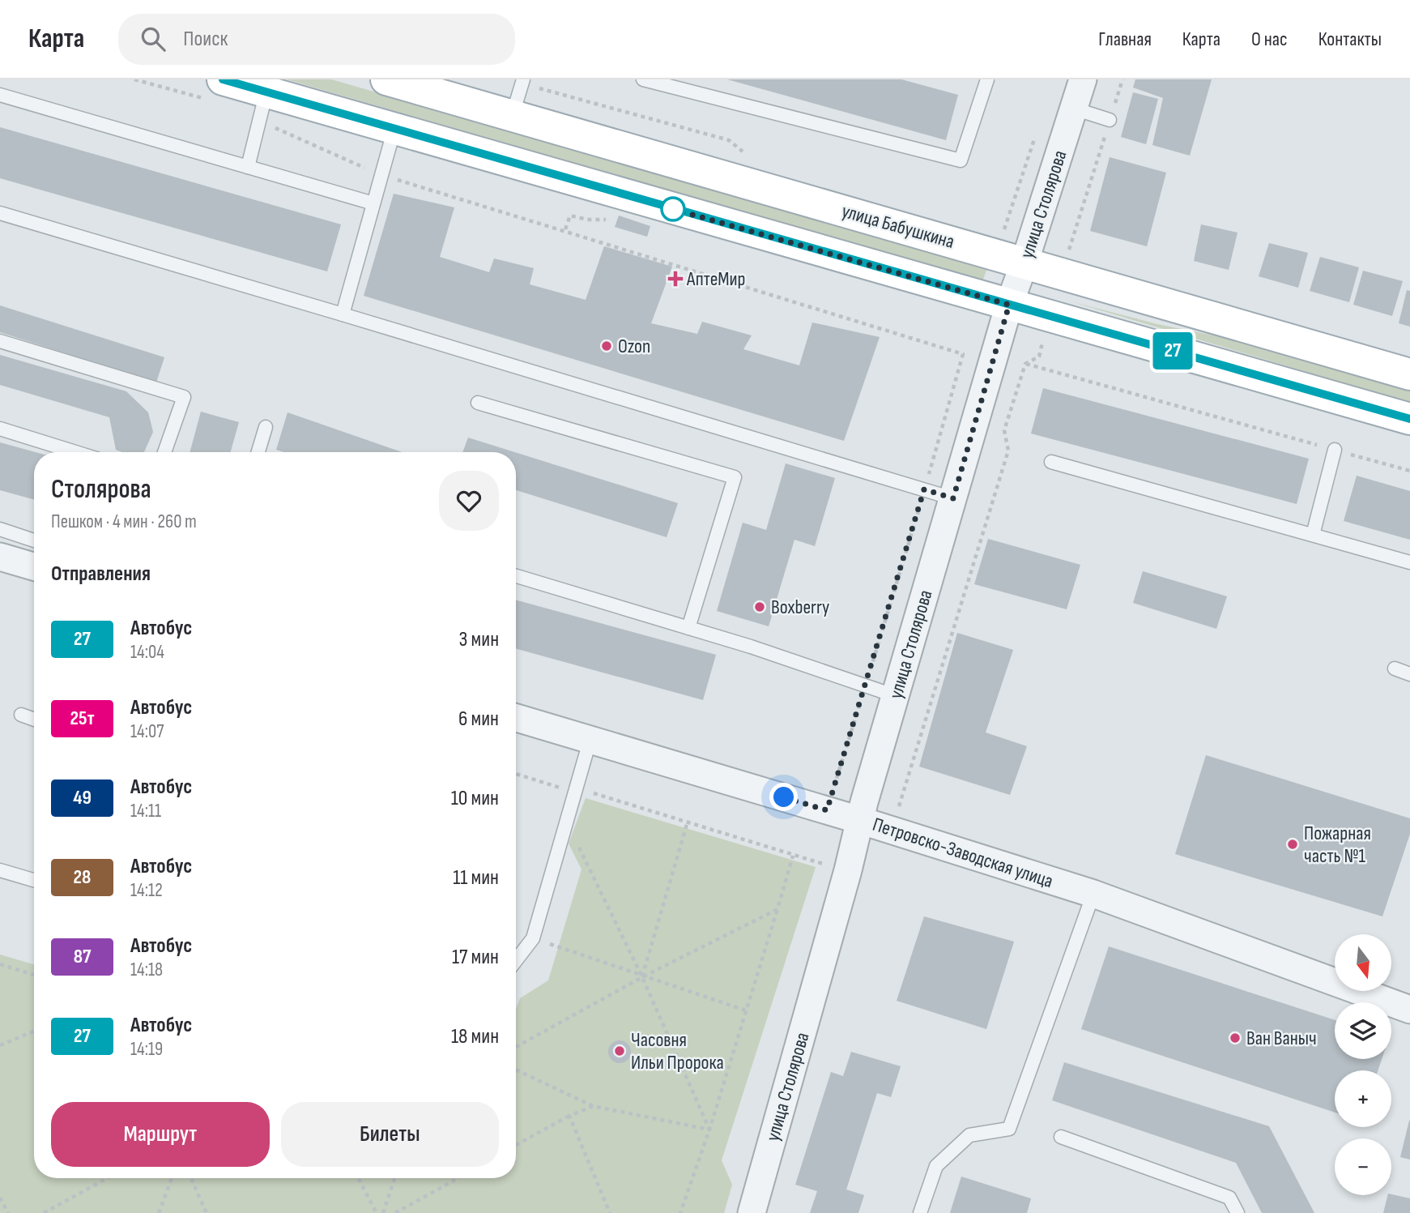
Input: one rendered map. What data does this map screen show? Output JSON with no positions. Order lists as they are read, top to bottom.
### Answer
{
  "streets": {
    "main road": ["улица Бабушкина"],
    "street": ["улица Столярова", "Петровско-Заводская улица"]
  },
  "crossings": [
    ["улица Столярова", "улица Бабушкина"],
    ["улица Столярова", "Петровско-Заводская улица"]
  ],
  "places": {
    "health": ["АптеМир"],
    "other": [
      "Ozon",
      "Boxberry",
      "Пожарная часть №1",
      "Ван Ваныч",
      "Часовня Ильи Пророка"
    ]
  },
  "lines": ["bus line 27"],
  "north": "bottom",
  "page": {
    "header": "Карта",
    "search": "Поиск",
    "nav": [
      "Главная",
      "Карта",
      "О нас",
      "Контакты"
    ],
    "on_map": "27",
    "heading": [
      ["Столярова", "Пешком · 4 мин · 260 m"],
      "Отправления"
    ],
    "list": [
      {
        "mark": "27",
        "name": "Автобус",
        "note": "14:04",
        "value": "3 мин"
      },
      {
        "mark": "25т",
        "name": "Автобус",
        "note": "14:07",
        "value": "6 мин"
      },
      {
        "mark": "49",
        "name": "Автобус",
        "note": "14:11",
        "value": "10 мин"
      },
      {
        "mark": "28",
        "name": "Автобус",
        "note": "14:12",
        "value": "11 мин"
      },
      {
        "mark": "87",
        "name": "Автобус",
        "note": "14:18",
        "value": "17 мин"
      },
      {
        "mark": "27",
        "name": "Автобус",
        "note": "14:19",
        "value": "18 мин"
      }
    ],
    "map_buttons": ["+", "−"],
    "buttons": ["Маршрут", "Билеты"]
  }
}
